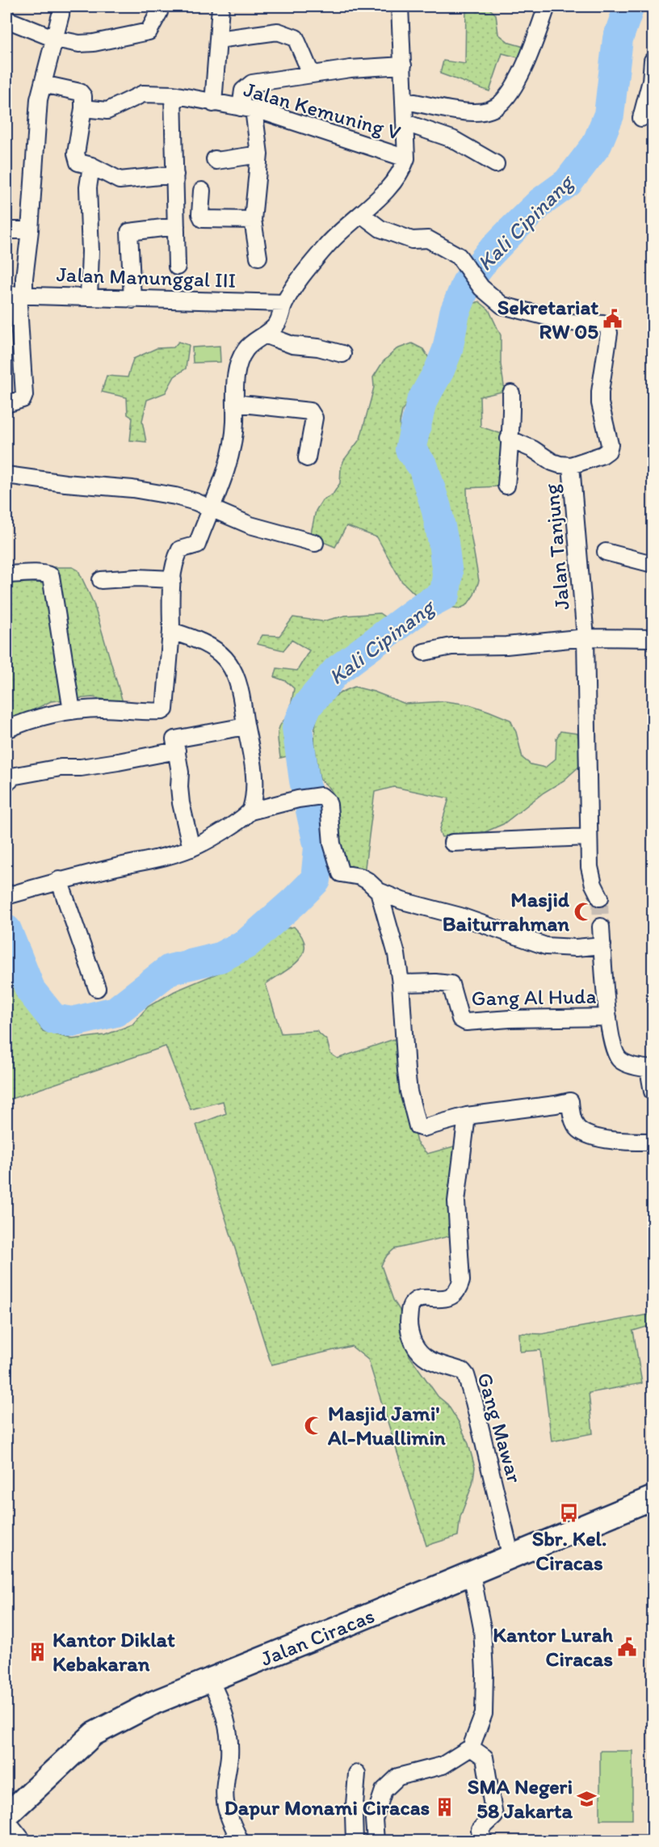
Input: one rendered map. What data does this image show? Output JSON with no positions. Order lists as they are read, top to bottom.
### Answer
{
  "streets": {
    "street": [
      "Jalan Kemuning V",
      "Jalan Manunggal III",
      "Jalan Tanjung",
      "Gang Al Huda",
      "Gang Mawar",
      "Jalan Ciracas"
    ]
  },
  "crossings": [
    ["Gang Mawar", "Jalan Ciracas"]
  ],
  "water": ["Kali Cipinang"],
  "places": {
    "public building": ["Sekretariat RW 05", "Kantor Lurah Ciracas"],
    "mosque": ["Masjid Baiturrahman", "Masjid Jami' Al-Muallimin"],
    "bus stop": ["Sbr. Kel. Ciracas"],
    "building": ["Kantor Diklat Kebakaran", "Dapur Monami Ciracas"],
    "school or university": ["SMA Negeri 58 Jakarta"]
  }
}
